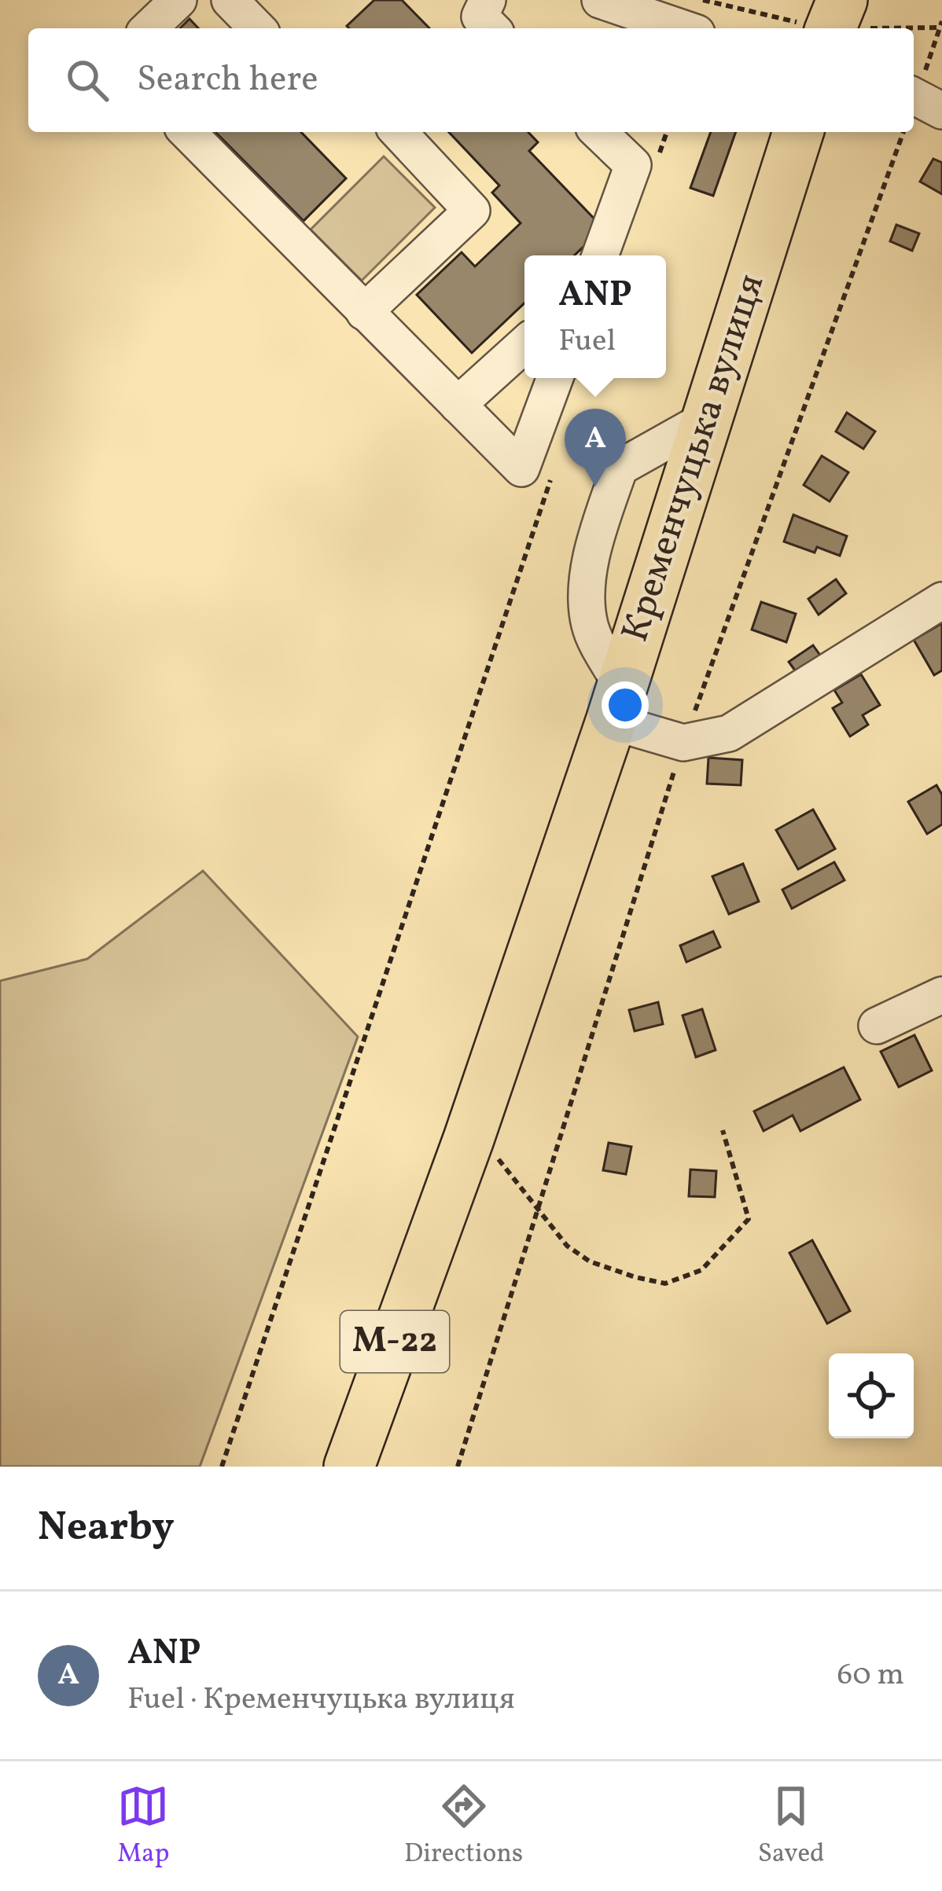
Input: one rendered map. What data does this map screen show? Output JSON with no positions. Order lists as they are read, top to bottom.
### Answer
{
  "streets": {
    "highway": ["Кременчуцька вулиця", "М-22"]
  },
  "crossings": [
    ["Кременчуцька вулиця", "М-22"]
  ],
  "page": {
    "search": "Search here",
    "popup": ["ANP", "Fuel"],
    "pins": "A",
    "heading": "Nearby",
    "list": [
      {
        "mark": "A",
        "name": "ANP",
        "note": "Fuel · Кременчуцька вулиця",
        "value": "60 m"
      }
    ],
    "nav": ["Map", "Directions", "Saved"]
  }
}
